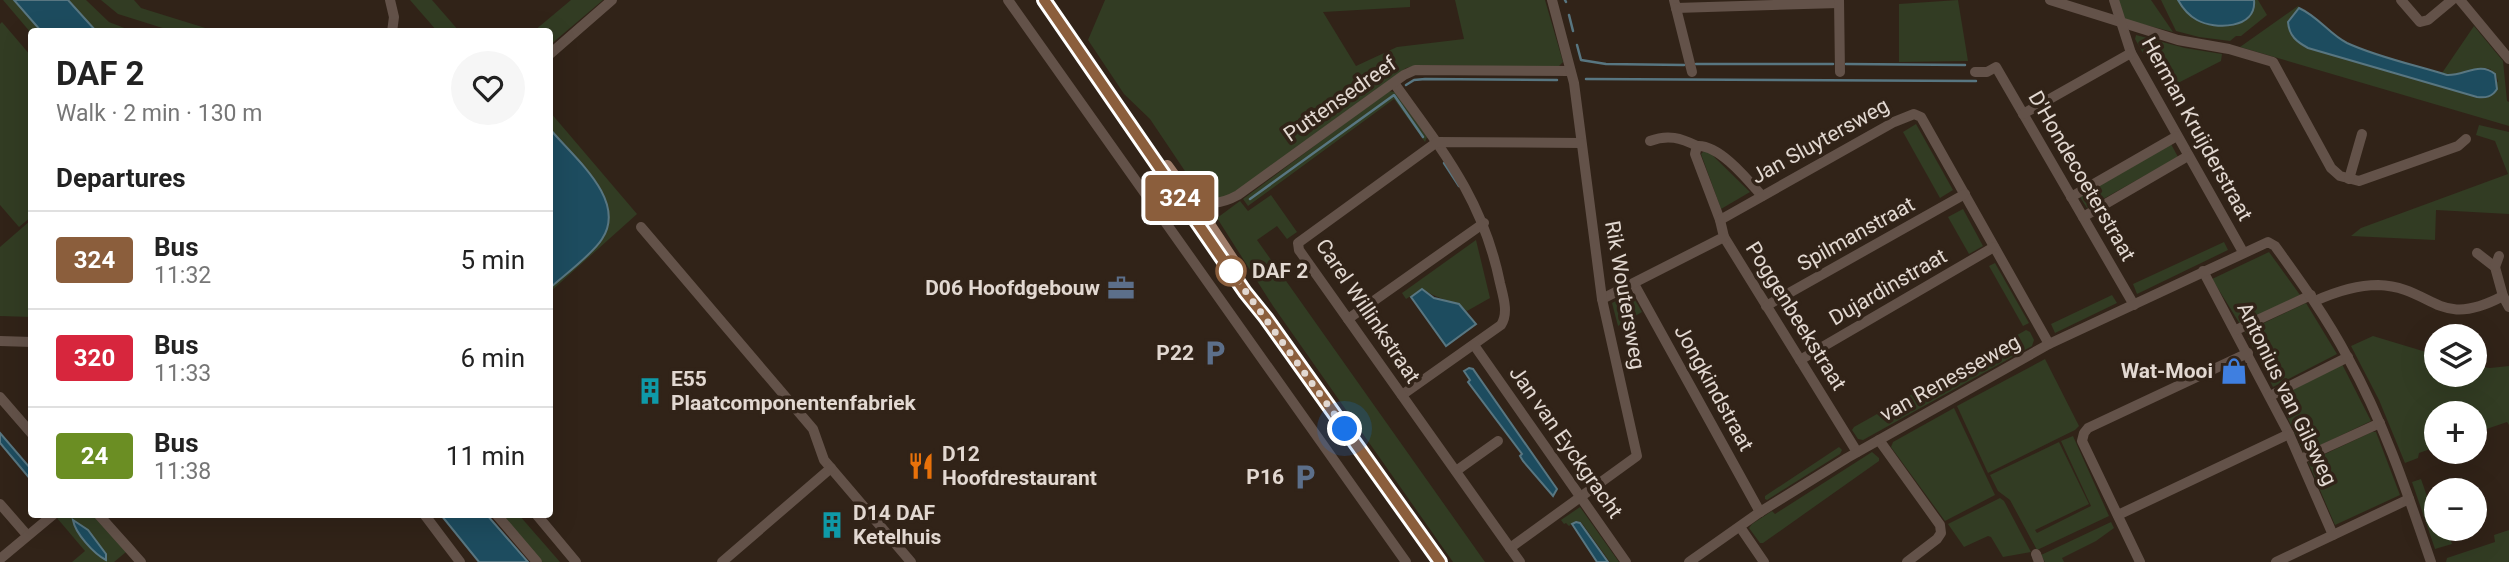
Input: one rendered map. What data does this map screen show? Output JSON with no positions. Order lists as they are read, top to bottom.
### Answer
{
  "streets": {
    "street": [
      "Puttensedreef",
      "Herman Kruijderstraat",
      "Jan Sluytersweg",
      "D'Hondecoeterstraat",
      "Spilmanstraat",
      "Dujardinstraat",
      "Rik Woutersweg",
      "Carel Willinkstraat",
      "Poggenbeekstraat",
      "van Renesseweg",
      "Jongkindstraat",
      "Antonius van Gilsweg",
      "Jan van Eyckgracht"
    ]
  },
  "crossings": [
    ["Puttensedreef", "Rik Woutersweg"],
    ["Herman Kruijderstraat", "van Renesseweg"],
    ["Jan Sluytersweg", "Spilmanstraat"],
    ["Jan Sluytersweg", "Dujardinstraat"],
    ["Jan Sluytersweg", "van Renesseweg"],
    ["D'Hondecoeterstraat", "van Renesseweg"],
    ["Spilmanstraat", "Poggenbeekstraat"],
    ["Dujardinstraat", "Poggenbeekstraat"],
    ["Rik Woutersweg", "Jan van Eyckgracht"],
    ["Poggenbeekstraat", "van Renesseweg"],
    ["van Renesseweg", "Jongkindstraat"],
    ["van Renesseweg", "Antonius van Gilsweg"]
  ],
  "places": {
    "other": ["DAF 2"],
    "office": ["D06 Hoofdgebouw"],
    "parking": ["P22", "P16"],
    "shop": ["Wat-Mooi"],
    "building": ["E55 Plaatcomponentenfabriek", "D14 DAF Ketelhuis"],
    "restaurant": ["D12 Hoofdrestaurant"]
  },
  "lines": ["bus line 324"],
  "page": {
    "on_map": "324",
    "heading": [
      ["DAF 2", "Walk · 2 min · 130 m"],
      "Departures"
    ],
    "list": [
      {
        "mark": "324",
        "name": "Bus",
        "note": "11:32",
        "value": "5 min"
      },
      {
        "mark": "320",
        "name": "Bus",
        "note": "11:33",
        "value": "6 min"
      },
      {
        "mark": "24",
        "name": "Bus",
        "note": "11:38",
        "value": "11 min"
      }
    ],
    "map_buttons": ["+", "−"]
  }
}
